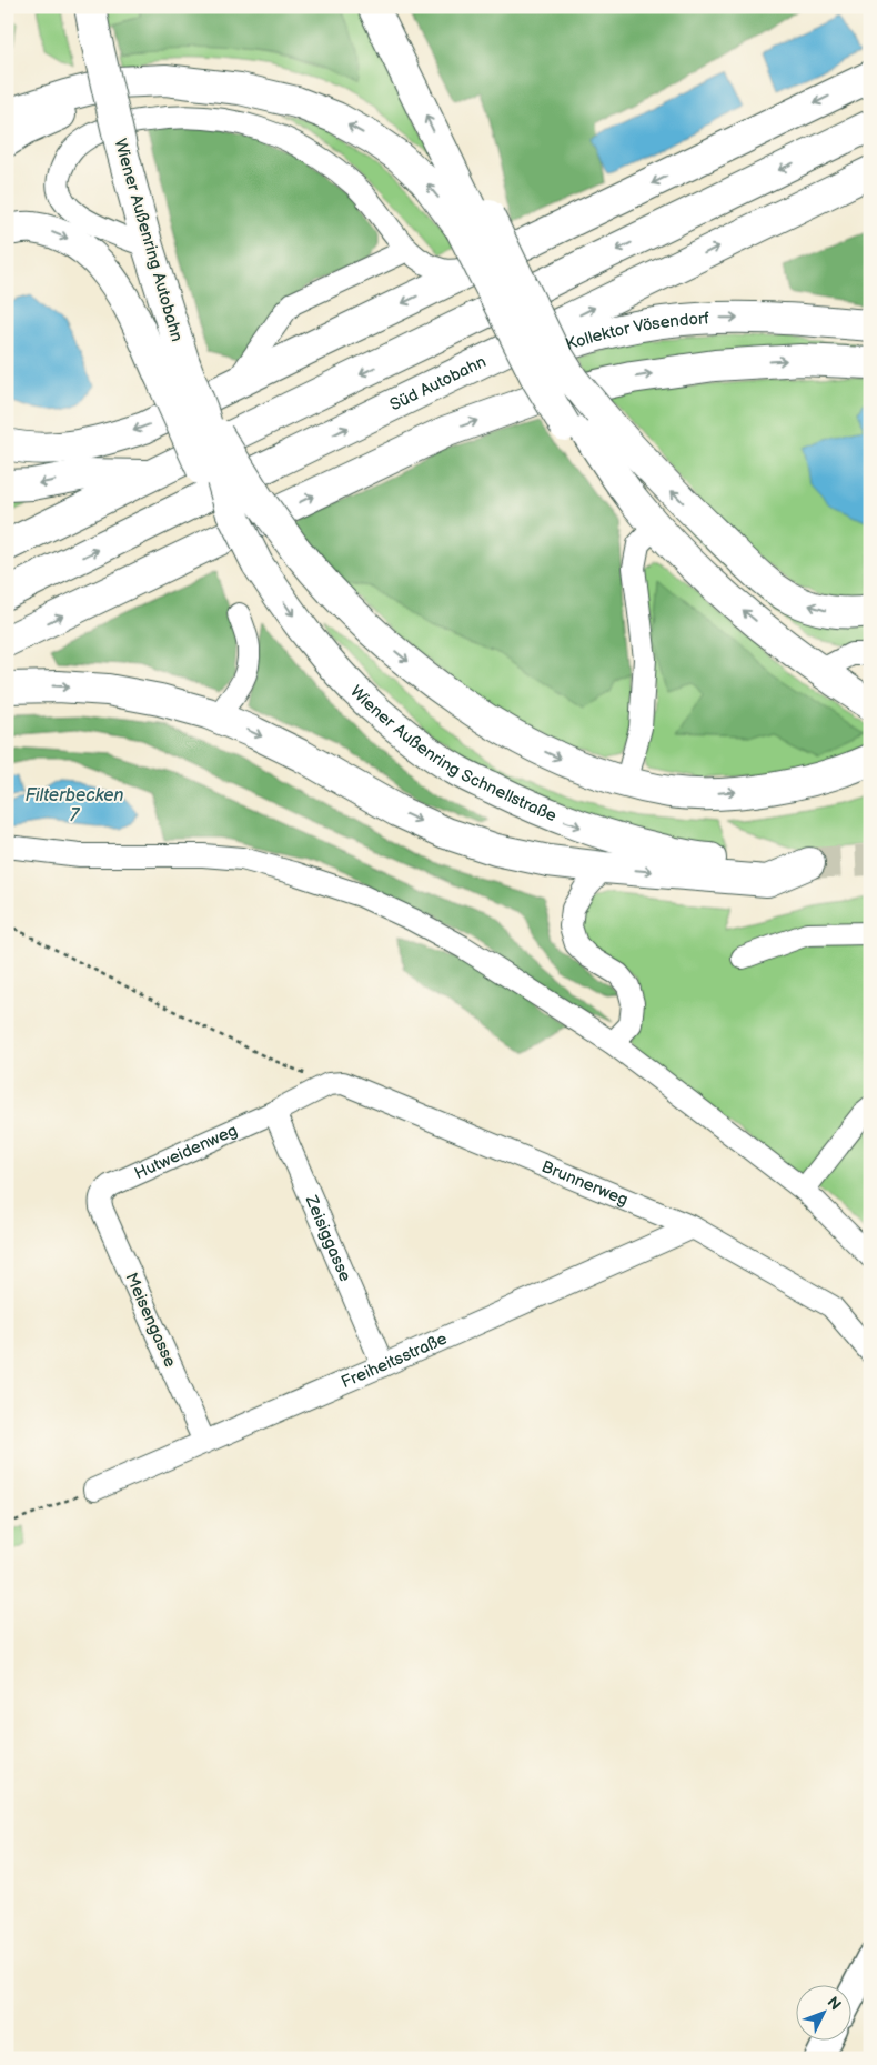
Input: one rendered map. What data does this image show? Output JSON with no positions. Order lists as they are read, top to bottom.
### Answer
{
  "streets": {
    "highway": [
      "Wiener Außenring Autobahn",
      "Kollektor Vösendorf",
      "Süd Autobahn",
      "Wiener Außenring Schnellstraße"
    ],
    "street": [
      "Hutweidenweg",
      "Brunnerweg",
      "Zeisiggasse",
      "Meisengasse",
      "Freiheitsstraße"
    ]
  },
  "crossings": [
    ["Wiener Außenring Autobahn", "Wiener Außenring Schnellstraße"],
    ["Kollektor Vösendorf", "Süd Autobahn"],
    ["Hutweidenweg", "Zeisiggasse"],
    ["Hutweidenweg", "Meisengasse"],
    ["Brunnerweg", "Freiheitsstraße"],
    ["Zeisiggasse", "Freiheitsstraße"],
    ["Meisengasse", "Freiheitsstraße"]
  ],
  "water": ["Filterbecken 7"],
  "north": "top right"
}
